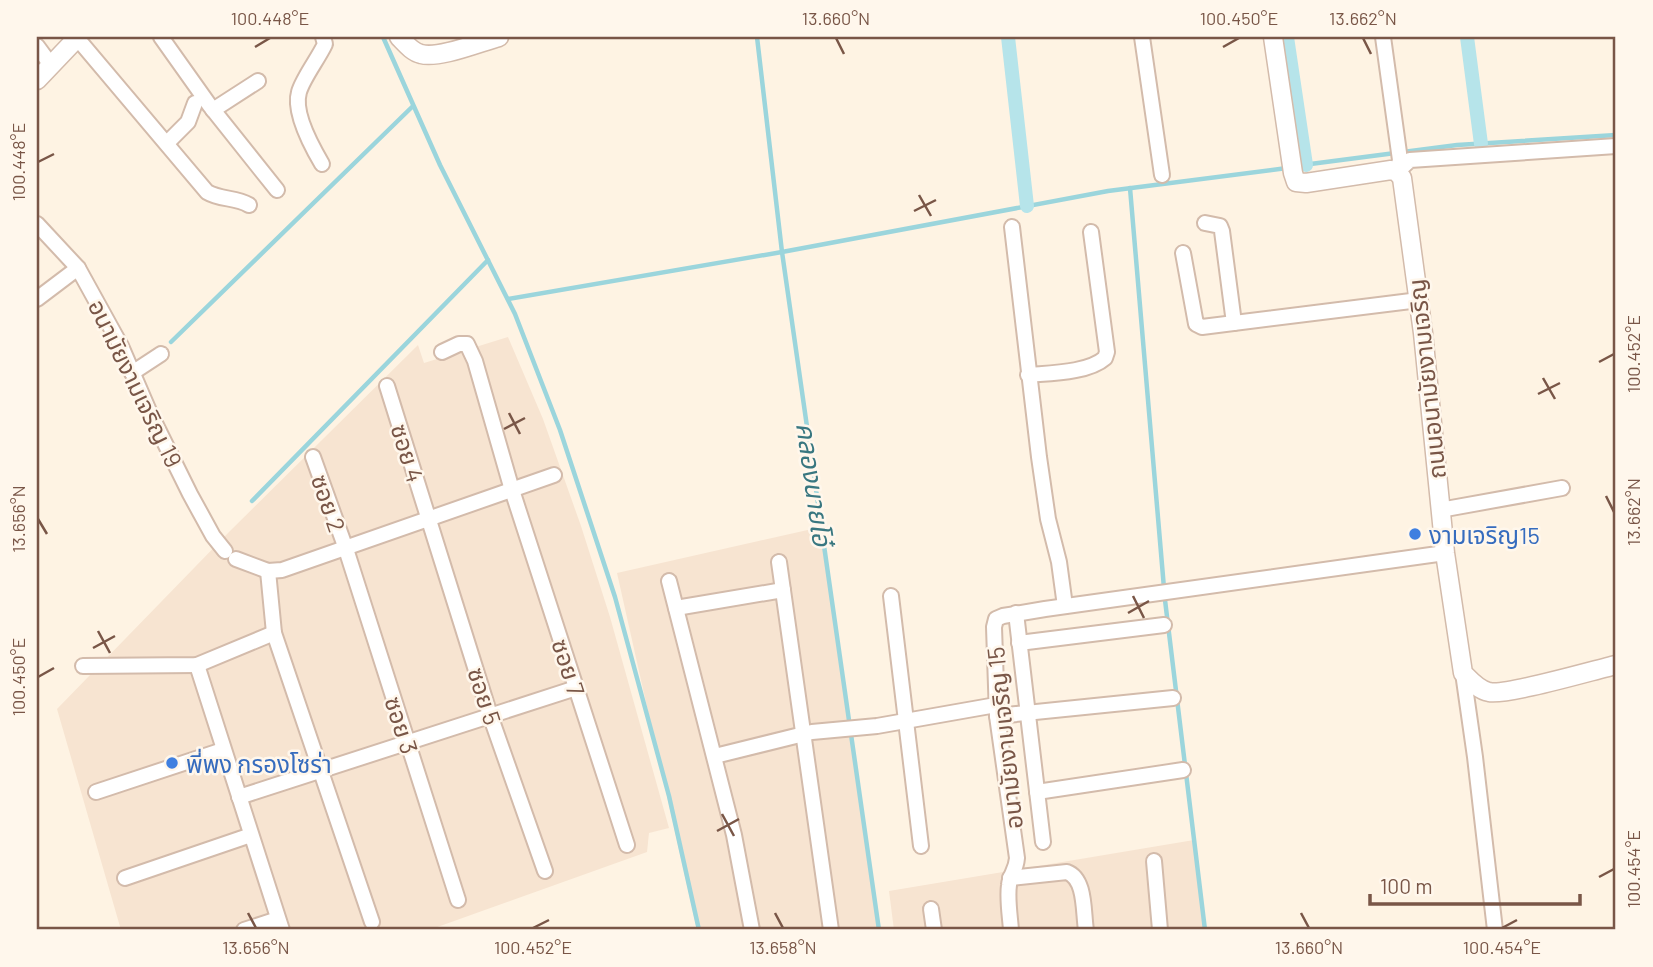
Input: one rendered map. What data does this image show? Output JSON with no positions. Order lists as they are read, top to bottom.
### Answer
{
  "streets": {
    "street": [
      "ถนนอนามัยงามเจริญ",
      "อนามัยงามเจริญ 19",
      "ซอย 4",
      "ซอย 2",
      "ซอย 7",
      "ซอย 5",
      "ซอย 3",
      "อนามัยงามเจริญ 15"
    ]
  },
  "crossings": [
    ["ถนนอนามัยงามเจริญ", "อนามัยงามเจริญ 15"],
    ["ซอย 4", "ซอย 5"],
    ["ซอย 2", "ซอย 3"]
  ],
  "water": ["คลองนายโอ๋"],
  "places": ["งามเจริญ15", "พี่พง กรองโซร่า"],
  "scale_bar": "100 m",
  "coordinates": [
    "100.448°E",
    "13.660°N",
    "100.450°E",
    "13.662°N",
    "100.452°E",
    "13.656°N",
    "100.454°E",
    "13.658°N"
  ]
}
